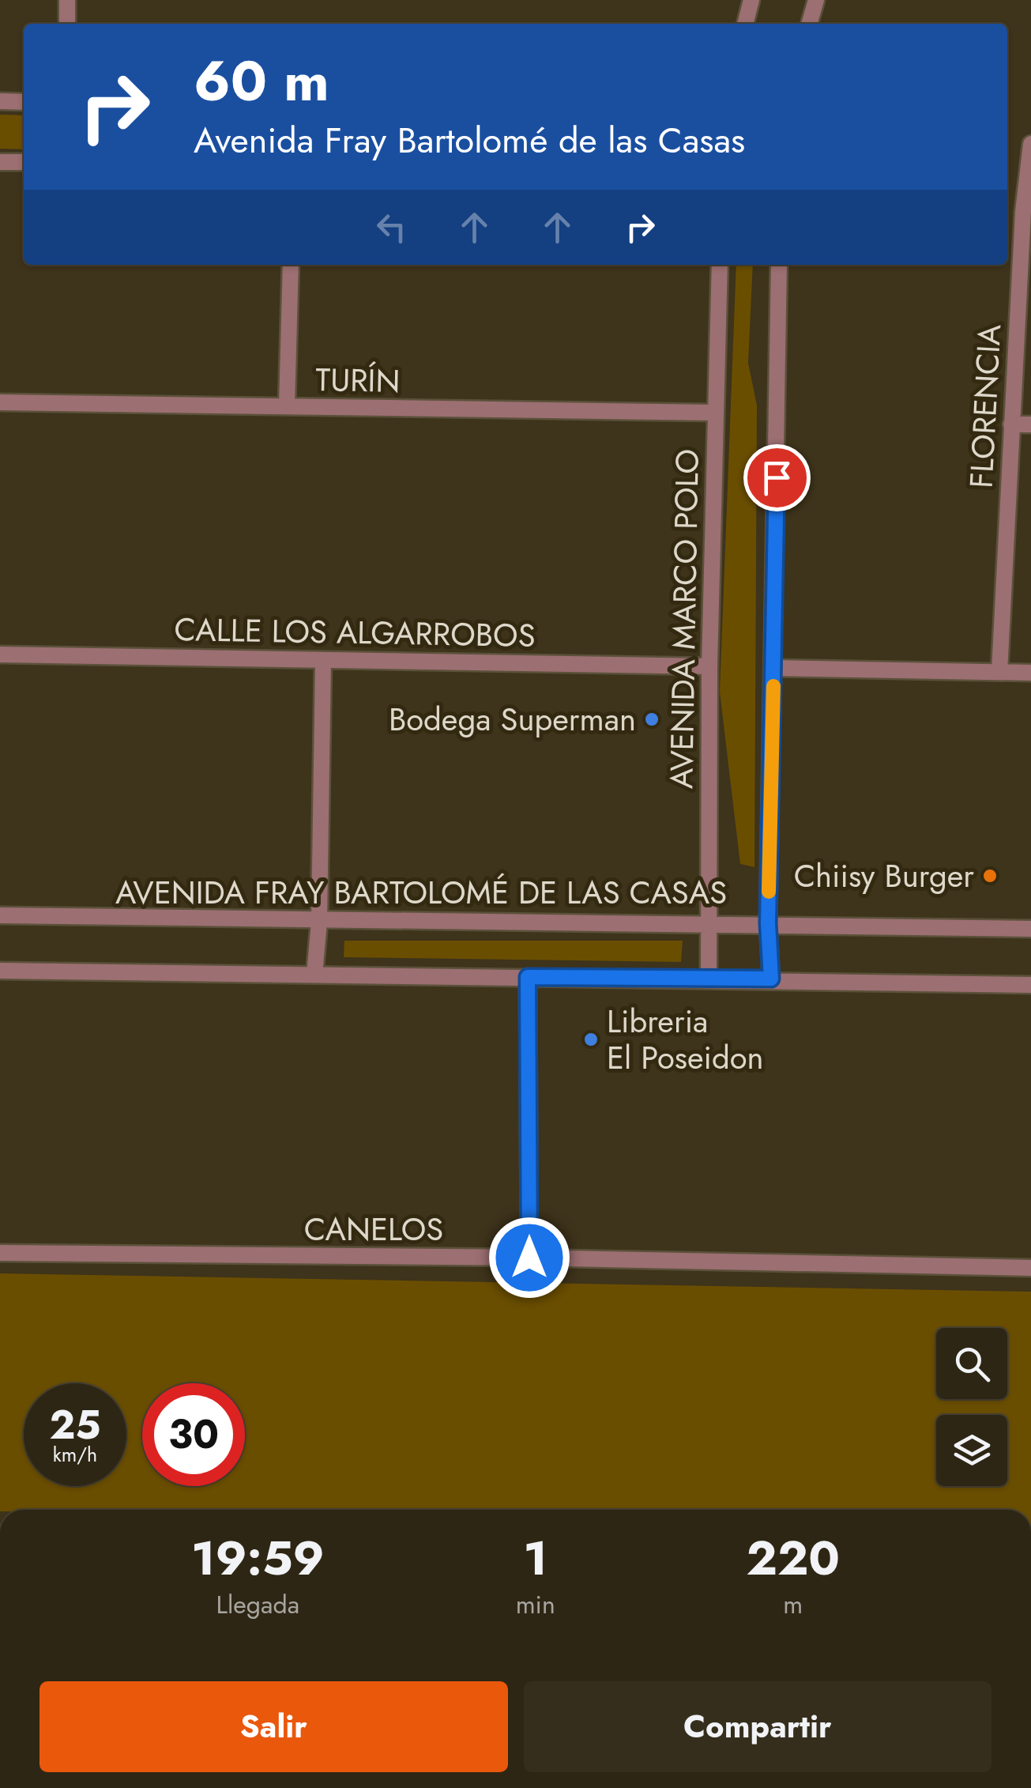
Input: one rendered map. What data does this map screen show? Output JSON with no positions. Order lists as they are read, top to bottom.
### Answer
{
  "streets": {
    "street": [
      "TURÍN",
      "FLORENCIA",
      "AVENIDA MARCO POLO",
      "CALLE LOS ALGARROBOS",
      "AVENIDA FRAY BARTOLOMÉ DE LAS CASAS",
      "CANELOS"
    ]
  },
  "crossings": [
    ["TURÍN", "AVENIDA MARCO POLO"],
    ["AVENIDA MARCO POLO", "CALLE LOS ALGARROBOS"],
    ["AVENIDA MARCO POLO", "AVENIDA FRAY BARTOLOMÉ DE LAS CASAS"]
  ],
  "places": ["Bodega Superman", "Chiisy Burger", "Libreria El Poseidon"],
  "page": {
    "turn": ["60 m", "Avenida Fray Bartolomé de las Casas"],
    "speed": "25 km/h",
    "limit": "30",
    "eta": [
      "19:59",
      "Llegada",
      "1",
      "min",
      "220",
      "m"
    ],
    "buttons": ["Salir", "Compartir"]
  }
}
